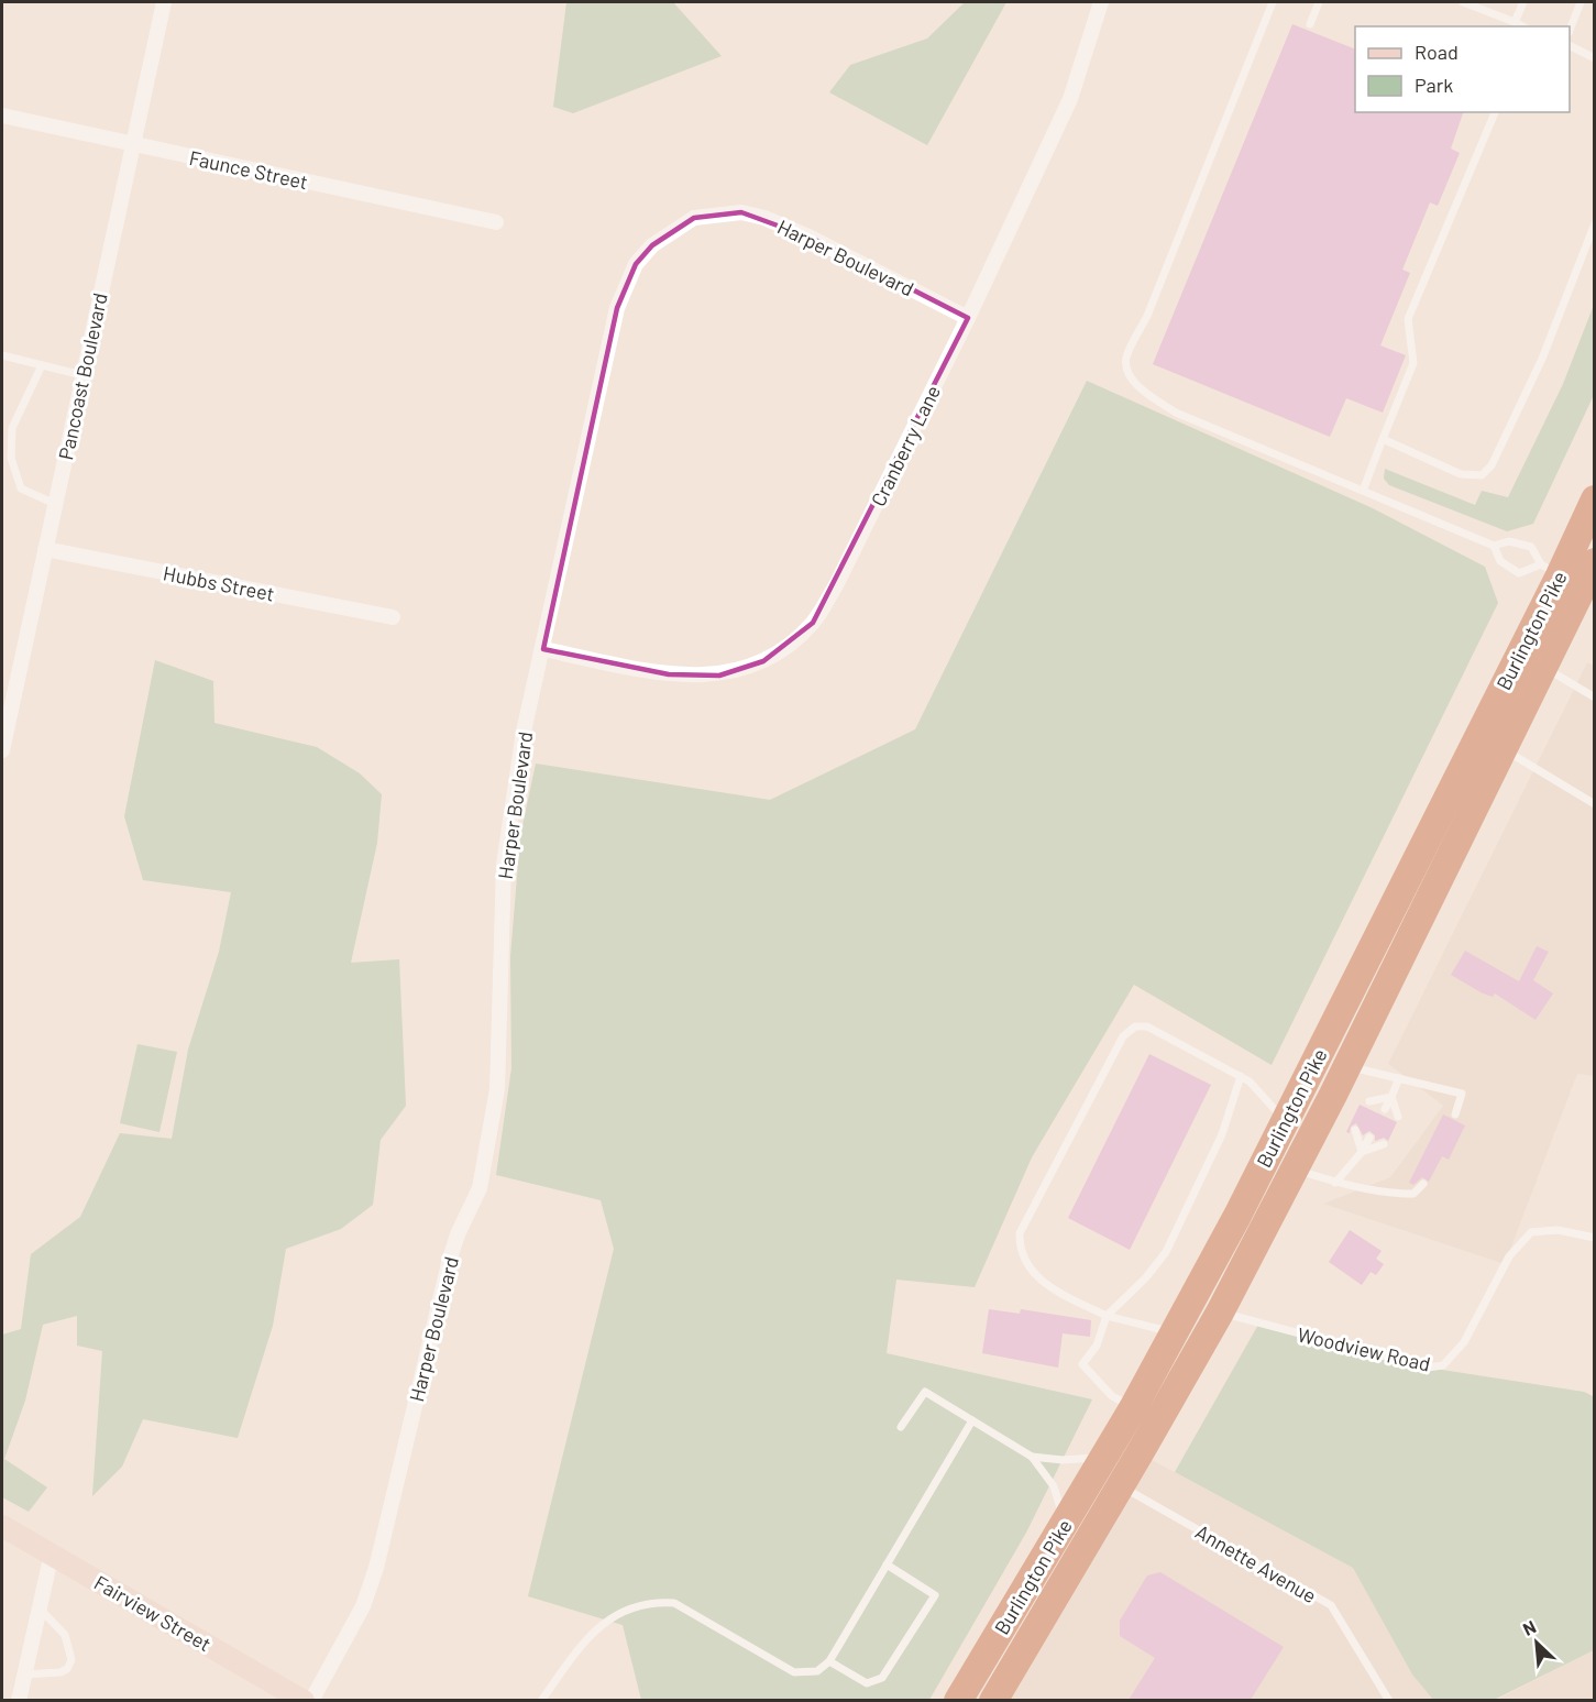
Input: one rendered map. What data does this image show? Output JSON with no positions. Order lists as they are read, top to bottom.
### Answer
{
  "streets": {
    "highway": ["Burlington Pike"],
    "street": [
      "Faunce Street",
      "Harper Boulevard",
      "Pancoast Boulevard",
      "Cranberry Lane",
      "Hubbs Street",
      "Fairview Street"
    ],
    "lane": ["Woodview Road", "Annette Avenue"]
  },
  "crossings": [
    ["Faunce Street", "Pancoast Boulevard"],
    ["Harper Boulevard", "Cranberry Lane"],
    ["Pancoast Boulevard", "Hubbs Street"],
    ["Burlington Pike", "Woodview Road"],
    ["Burlington Pike", "Annette Avenue"]
  ],
  "legend": ["Road", "Park"],
  "north": "top left"
}
